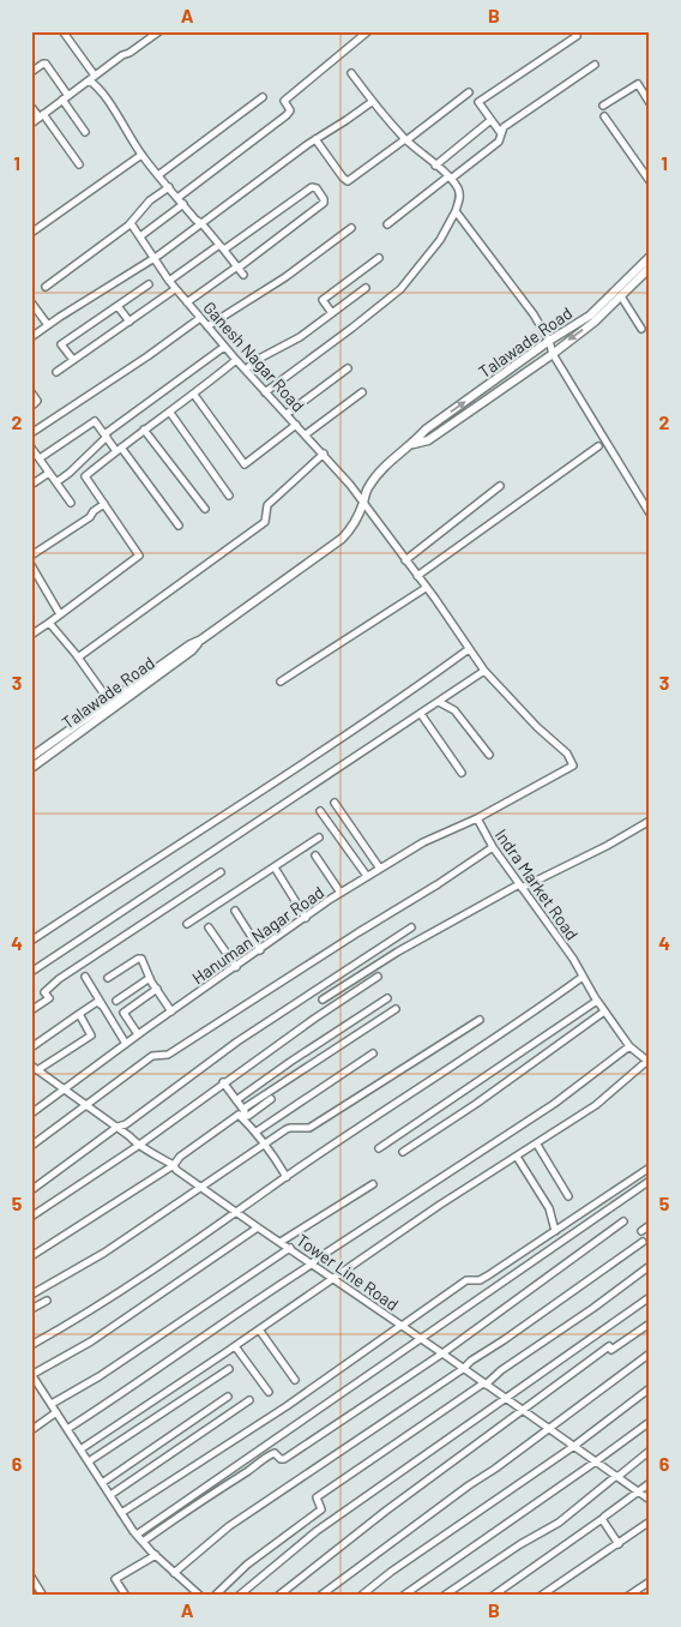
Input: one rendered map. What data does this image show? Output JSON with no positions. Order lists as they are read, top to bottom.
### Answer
{
  "streets": {
    "main road": ["Talawade Road"],
    "street": [
      "Ganesh Nagar Road",
      "Indra Market Road",
      "Hanuman Nagar Road",
      "Tower Line Road"
    ]
  },
  "crossings": [
    ["Talawade Road", "Ganesh Nagar Road"],
    ["Talawade Road", "Indra Market Road"],
    ["Ganesh Nagar Road", "Indra Market Road"],
    ["Indra Market Road", "Hanuman Nagar Road"],
    ["Hanuman Nagar Road", "Tower Line Road"]
  ],
  "grid": {
    "columns": ["A", "B"],
    "rows": [
      "1",
      "2",
      "3",
      "4",
      "5",
      "6"
    ]
  }
}
